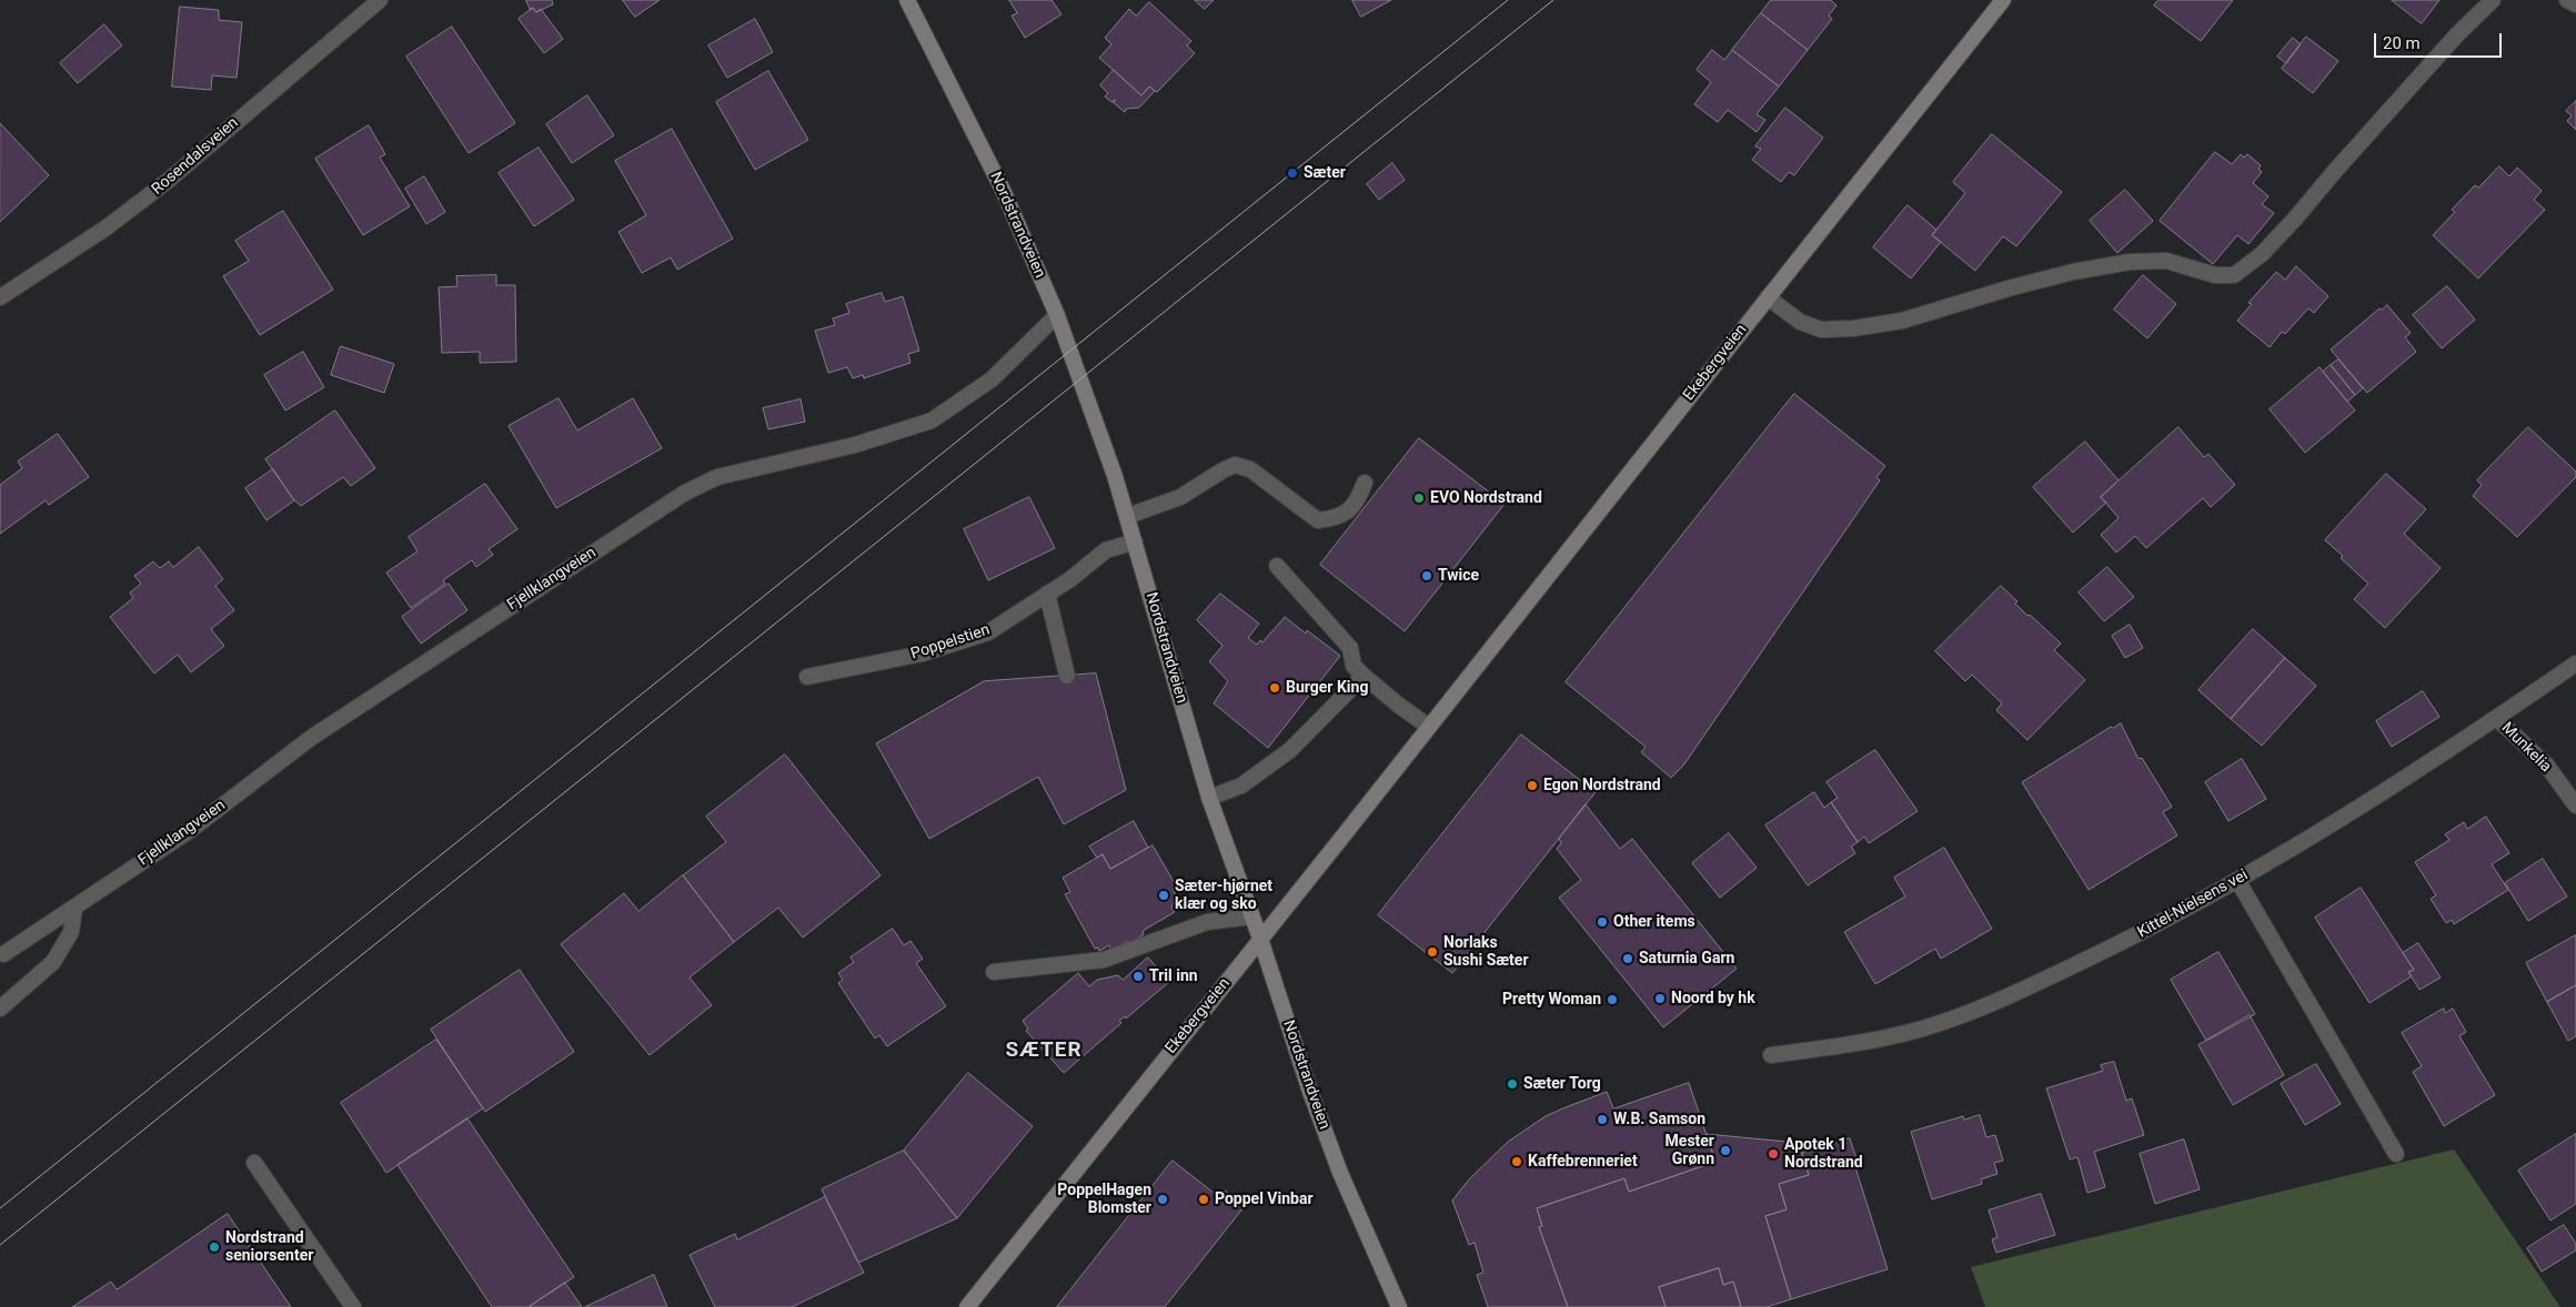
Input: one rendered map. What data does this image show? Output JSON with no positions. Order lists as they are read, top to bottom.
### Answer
{
  "streets": {
    "main road": ["Nordstrandveien", "Ekebergveien"],
    "street": [
      "Rosendalsveien",
      "Fjellklangveien",
      "Poppelstien",
      "Munkelia",
      "Kittel-Nielsens vei"
    ]
  },
  "crossings": [
    ["Nordstrandveien", "Ekebergveien"],
    ["Nordstrandveien", "Fjellklangveien"],
    ["Nordstrandveien", "Poppelstien"],
    ["Munkelia", "Kittel-Nielsens vei"]
  ],
  "districts": ["SÆTER"],
  "places": [
    "Sæter",
    "EVO Nordstrand",
    "Twice",
    "Burger King",
    "Egon Nordstrand",
    "Sæter-hjørnet klær og sko",
    "Other items",
    "Norlaks Sushi Sæter",
    "Saturnia Garn",
    "Tril inn",
    "Noord by hk",
    "Pretty Woman",
    "Sæter Torg",
    "W.B. Samson",
    "Mester Grønn",
    "Apotek 1 Nordstrand",
    "Kaffebrenneriet",
    "PoppelHagen Blomster",
    "Poppel Vinbar",
    "Nordstrand seniorsenter"
  ],
  "scale_bar": "20 m"
}
